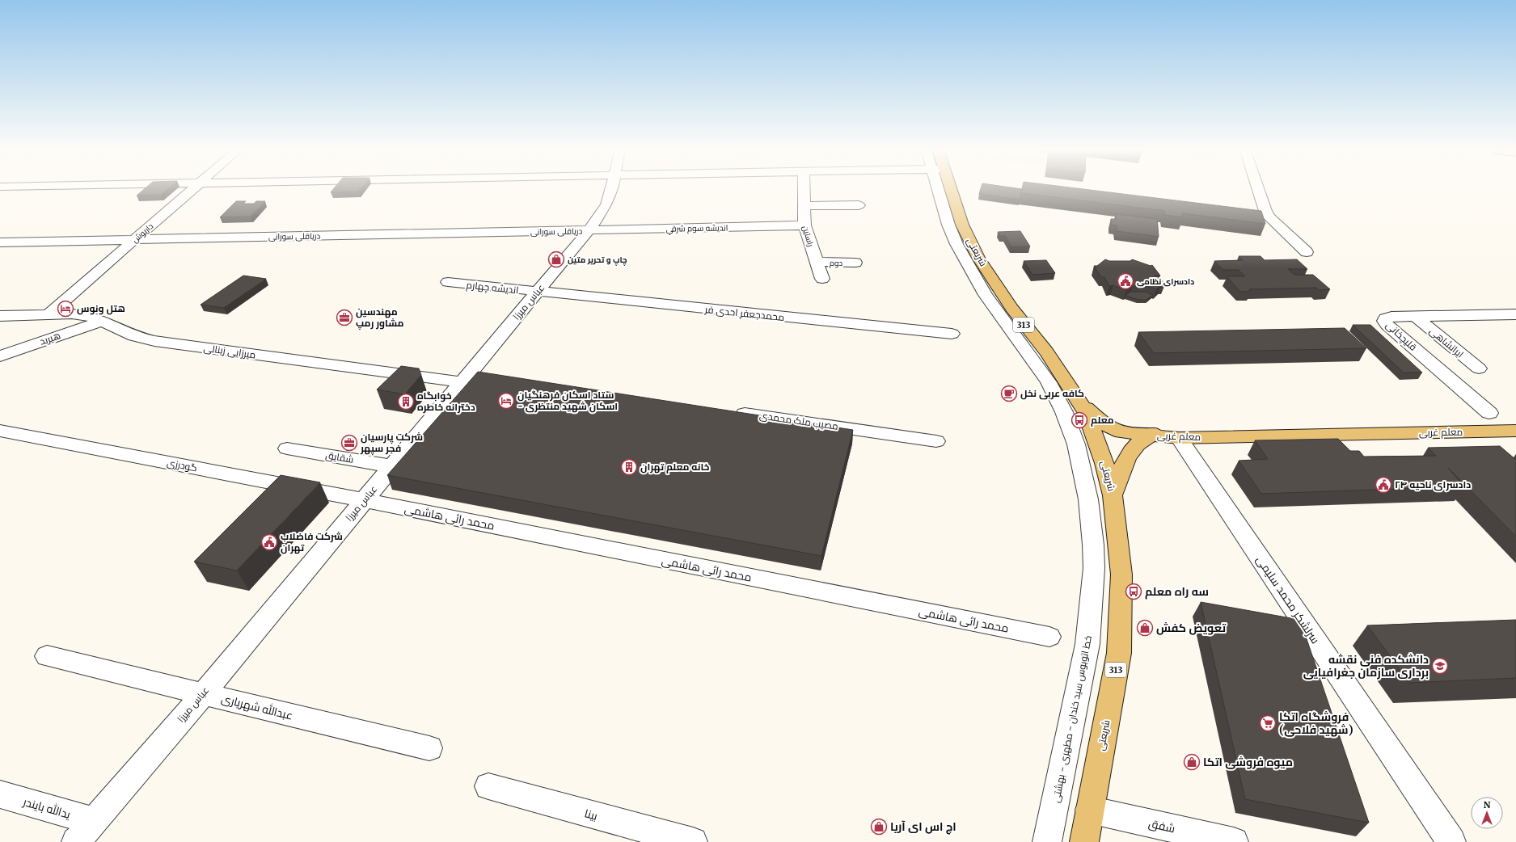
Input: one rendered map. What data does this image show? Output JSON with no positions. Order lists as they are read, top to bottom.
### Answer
{
  "streets": {
    "main road": ["شریعتی", "313", "معلم غربی"],
    "street": [
      "اندیشه سوم شرقي",
      "دریاقلی سورانی",
      "داریوش",
      "راستین",
      "دوم",
      "اندیشه چهارم",
      "عباس میرزا",
      "محمدجعفر احدی فر",
      "قلیچخانی",
      "هیربد",
      "ایرانشاهی",
      "میرزایی زینالی",
      "مصیب ملک محمدی",
      "شقایق",
      "گودرزی",
      "محمد راثی هاشمی",
      "سرلشکر محمد سلیمی",
      "عبدالله شهریاری",
      "خط اتوبوس سید خندان - مطهری - بهشتی",
      "یدالله بایندر",
      "بینا",
      "شفق"
    ]
  },
  "crossings": [
    ["اندیشه سوم شرقي", "دریاقلی سورانی"],
    ["اندیشه سوم شرقي", "راستین"],
    ["اندیشه سوم شرقي", "عباس میرزا"],
    ["دریاقلی سورانی", "داریوش"],
    ["دریاقلی سورانی", "عباس میرزا"],
    ["داریوش", "میرزایی زینالی"],
    ["راستین", "دوم"],
    ["شریعتی", "شفق"],
    ["اندیشه چهارم", "عباس میرزا"],
    ["اندیشه چهارم", "محمدجعفر احدی فر"],
    ["عباس میرزا", "محمدجعفر احدی فر"],
    ["عباس میرزا", "میرزایی زینالی"],
    ["عباس میرزا", "شقایق"],
    ["عباس میرزا", "گودرزی"],
    ["عباس میرزا", "محمد راثی هاشمی"],
    ["عباس میرزا", "عبدالله شهریاری"],
    ["عباس میرزا", "یدالله بایندر"],
    ["قلیچخانی", "ایرانشاهی"],
    ["هیربد", "میرزایی زینالی"],
    ["معلم غربی", "سرلشکر محمد سلیمی"],
    ["گودرزی", "محمد راثی هاشمی"]
  ],
  "places": {
    "shop": [
      "چاپ و تحریر متین",
      "تعویض کفش",
      "میوه فروشی اتکا",
      "اچ اس ای آریا"
    ],
    "public building": ["دادسرای نظامی", "دادسرای ناحیه ۲۴", "شرکت فاضلاب تهران"],
    "hotel": ["هتل ونوس", "ستاد اسکان فرهنگیان - اسکان شهید منتظری"],
    "office": ["مهندسین مشاور رمپ", "شرکت پارسیان فجر سپهر"],
    "cafe": ["کافه عربی نخل"],
    "building": ["خوابگاه دخترانه خاطره", "خانه معلم تهران"],
    "bus stop": ["معلم", "سه راه معلم"],
    "school or university": ["دانشکده فنی نقشه برداری سازمان جغرافیایی"],
    "supermarket": ["فروشگاه اتکا (شهید فلاحی)"]
  },
  "north": "top"
}
